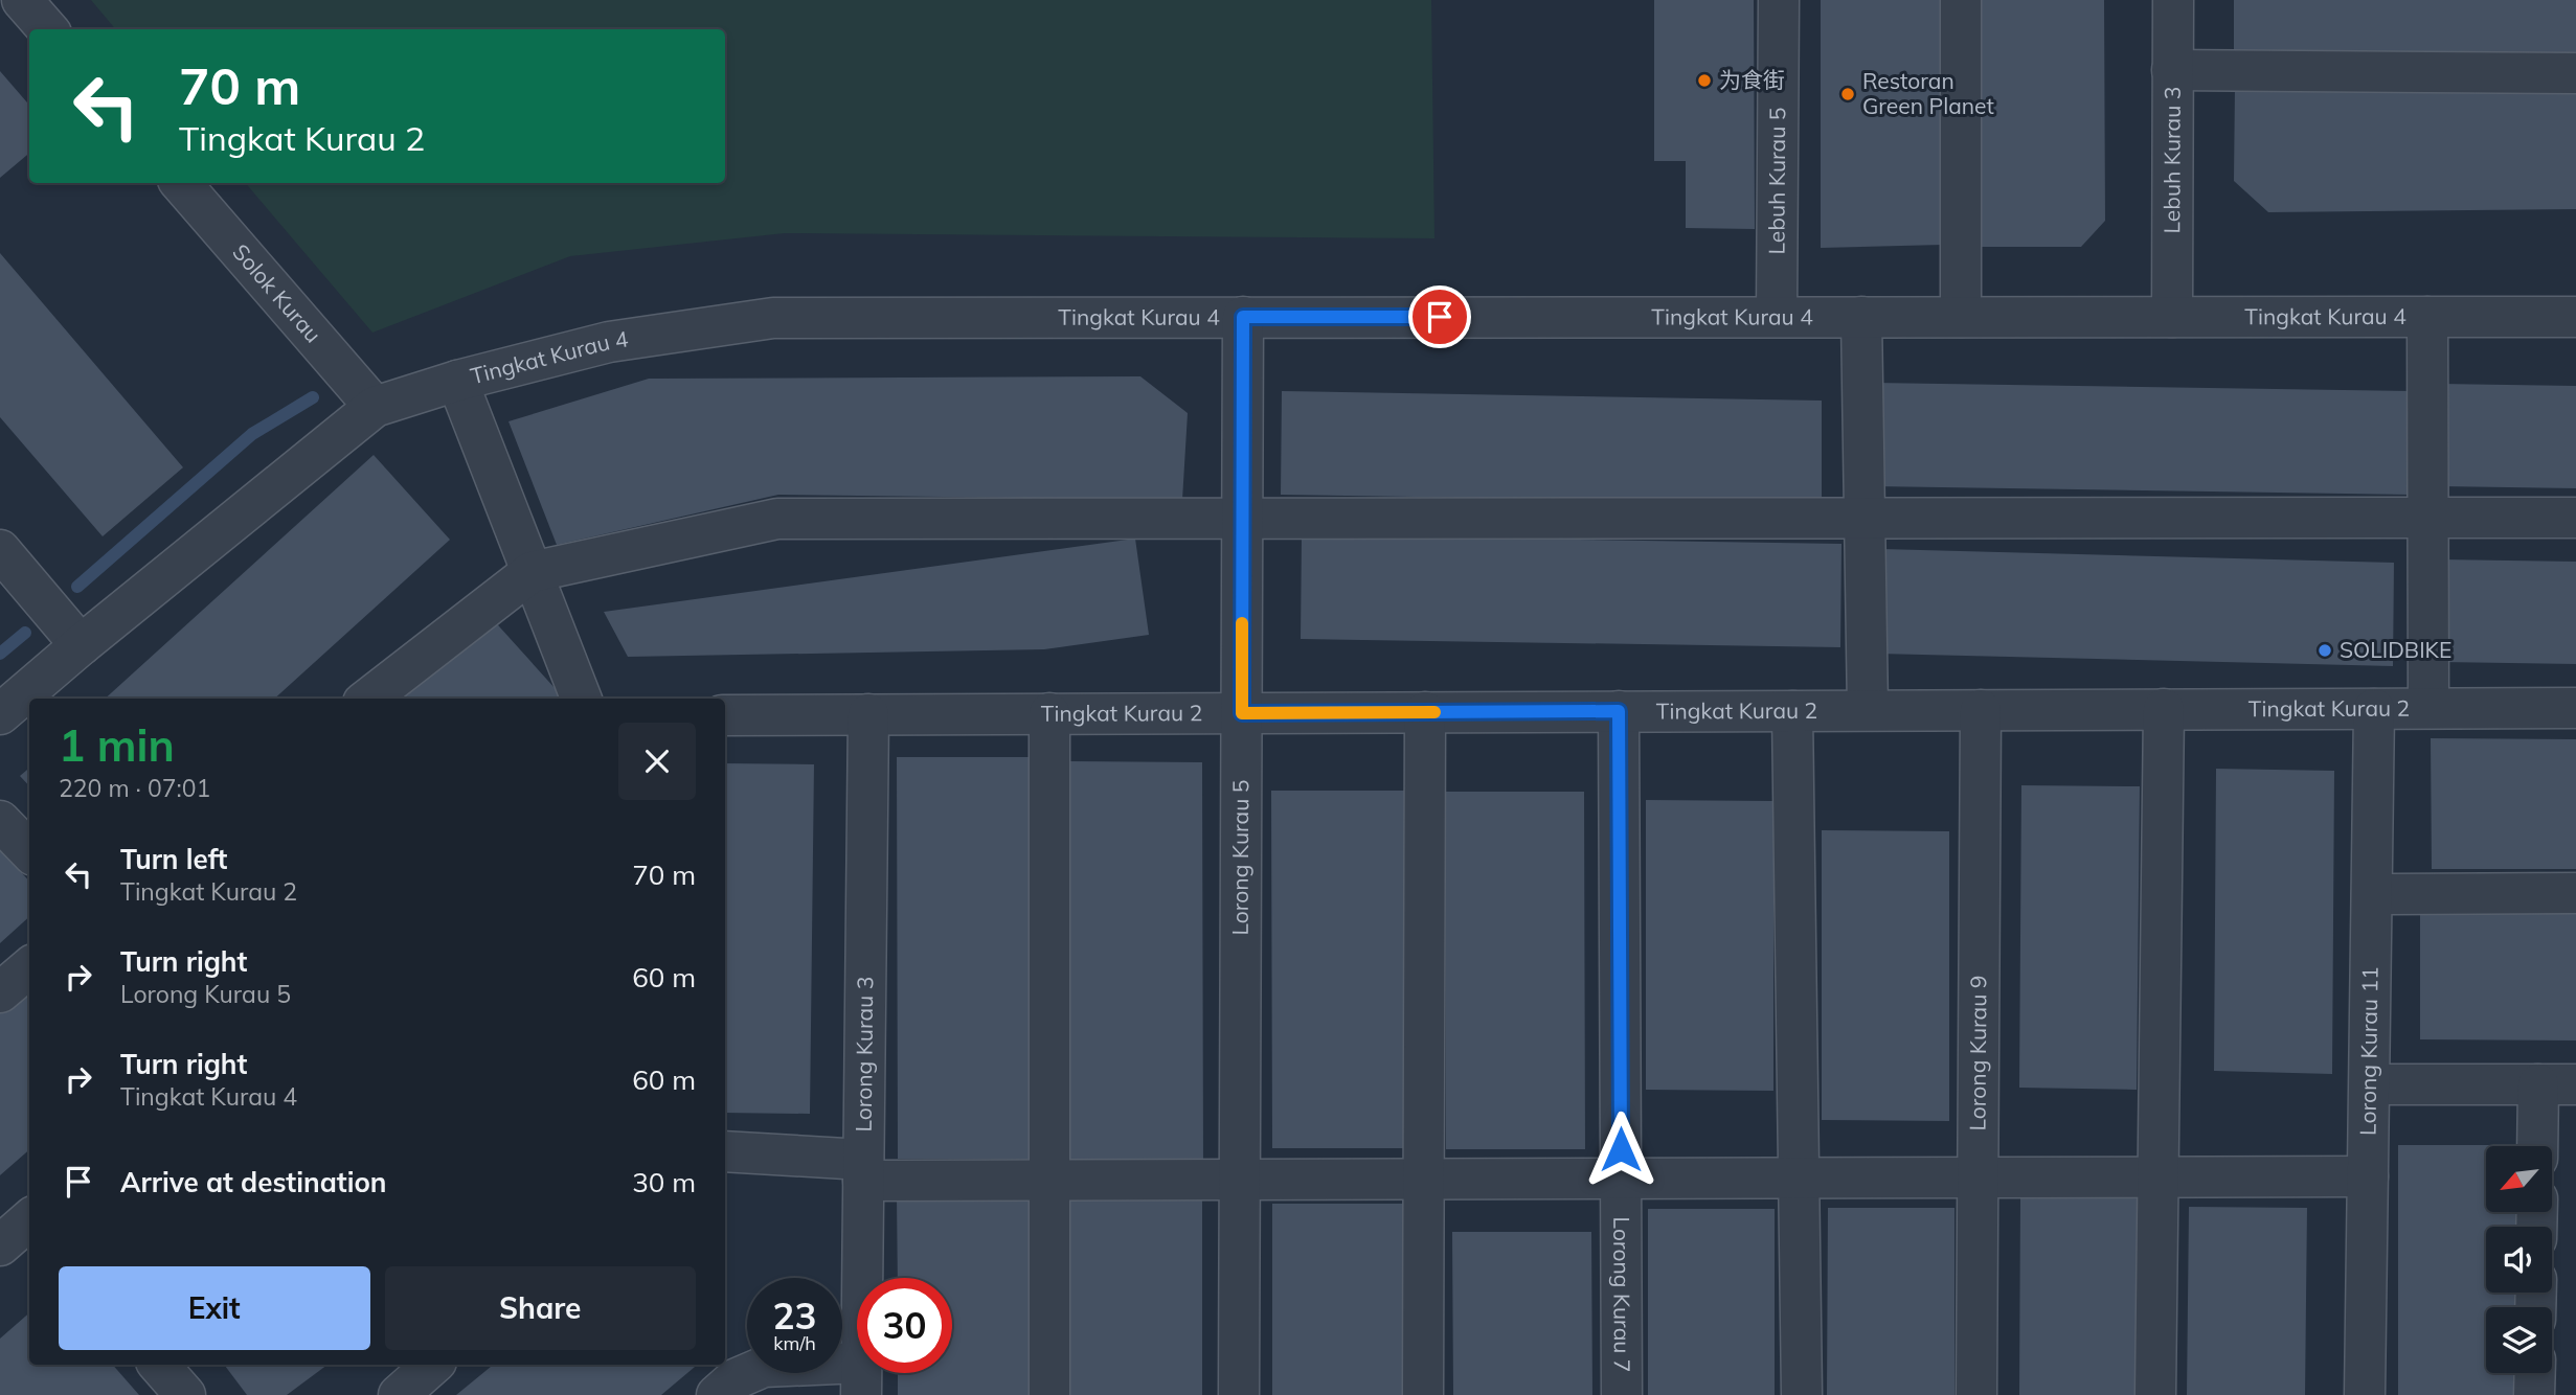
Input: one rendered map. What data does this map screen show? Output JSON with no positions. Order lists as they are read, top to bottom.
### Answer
{
  "streets": {
    "street": [
      "Lebuh Kurau 3",
      "Lebuh Kurau 5",
      "Solok Kurau",
      "Tingkat Kurau 4",
      "Tingkat Kurau 2",
      "Lorong Kurau 5",
      "Lorong Kurau 9",
      "Lorong Kurau 11",
      "Lorong Kurau 3",
      "Lorong Kurau 7"
    ]
  },
  "crossings": [
    ["Lebuh Kurau 3", "Tingkat Kurau 4"],
    ["Lebuh Kurau 5", "Tingkat Kurau 4"],
    ["Solok Kurau", "Tingkat Kurau 4"],
    ["Tingkat Kurau 4", "Lorong Kurau 5"],
    ["Tingkat Kurau 2", "Lorong Kurau 5"],
    ["Tingkat Kurau 2", "Lorong Kurau 9"],
    ["Tingkat Kurau 2", "Lorong Kurau 11"],
    ["Tingkat Kurau 2", "Lorong Kurau 3"],
    ["Tingkat Kurau 2", "Lorong Kurau 7"]
  ],
  "places": ["为食街", "Restoran Green Planet", "SOLIDBIKE"],
  "north": "bottom left",
  "page": {
    "turn": ["70 m", "Tingkat Kurau 2"],
    "heading": ["1 min", "220 m · 07:01"],
    "list": [
      {
        "name": "Turn left",
        "note": "Tingkat Kurau 2",
        "value": "70 m"
      },
      {
        "name": "Turn right",
        "note": "Lorong Kurau 5",
        "value": "60 m"
      },
      {
        "name": "Turn right",
        "note": "Tingkat Kurau 4",
        "value": "60 m"
      },
      {
        "name": "Arrive at destination",
        "value": "30 m"
      }
    ],
    "buttons": ["Exit", "Share"],
    "speed": "23 km/h",
    "limit": "30"
  }
}
